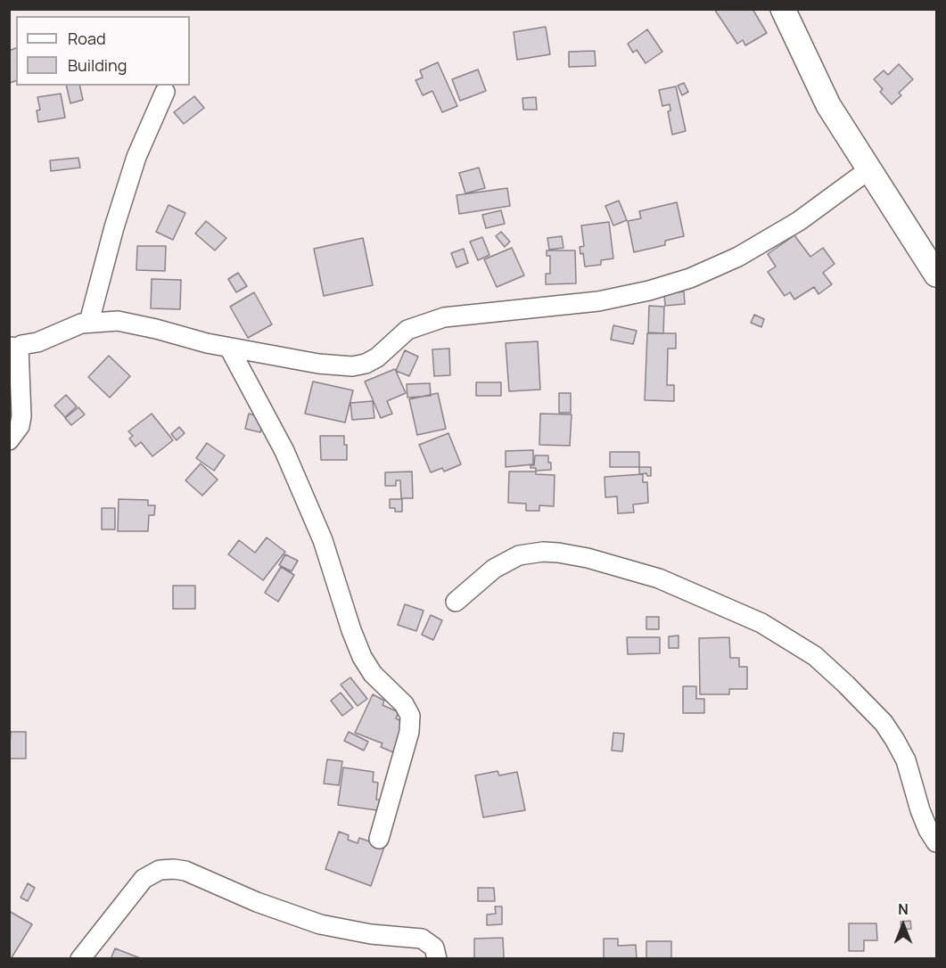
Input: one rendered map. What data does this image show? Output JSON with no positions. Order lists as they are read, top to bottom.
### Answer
{
  "legend": ["Road", "Building"],
  "north": "top"
}
